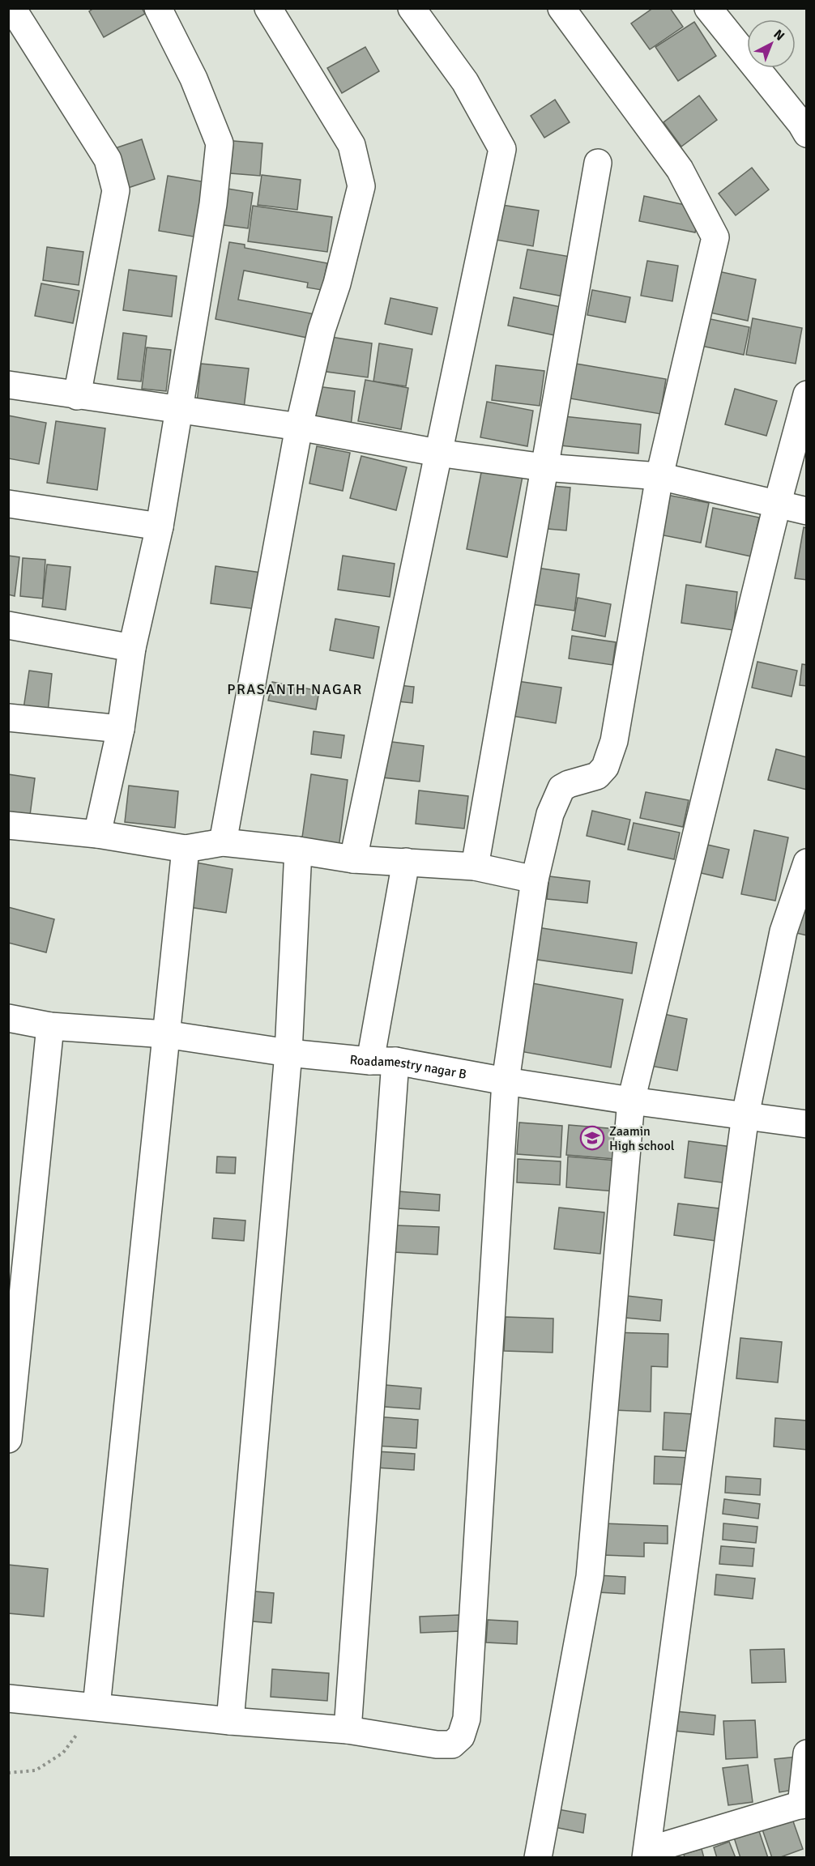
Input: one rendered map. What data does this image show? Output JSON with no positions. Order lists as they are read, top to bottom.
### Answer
{
  "streets": {
    "street": ["Roadamestry nagar B"]
  },
  "districts": ["PRASANTH NAGAR"],
  "places": {
    "school or university": ["Zaamin High school"]
  },
  "north": "top right"
}
